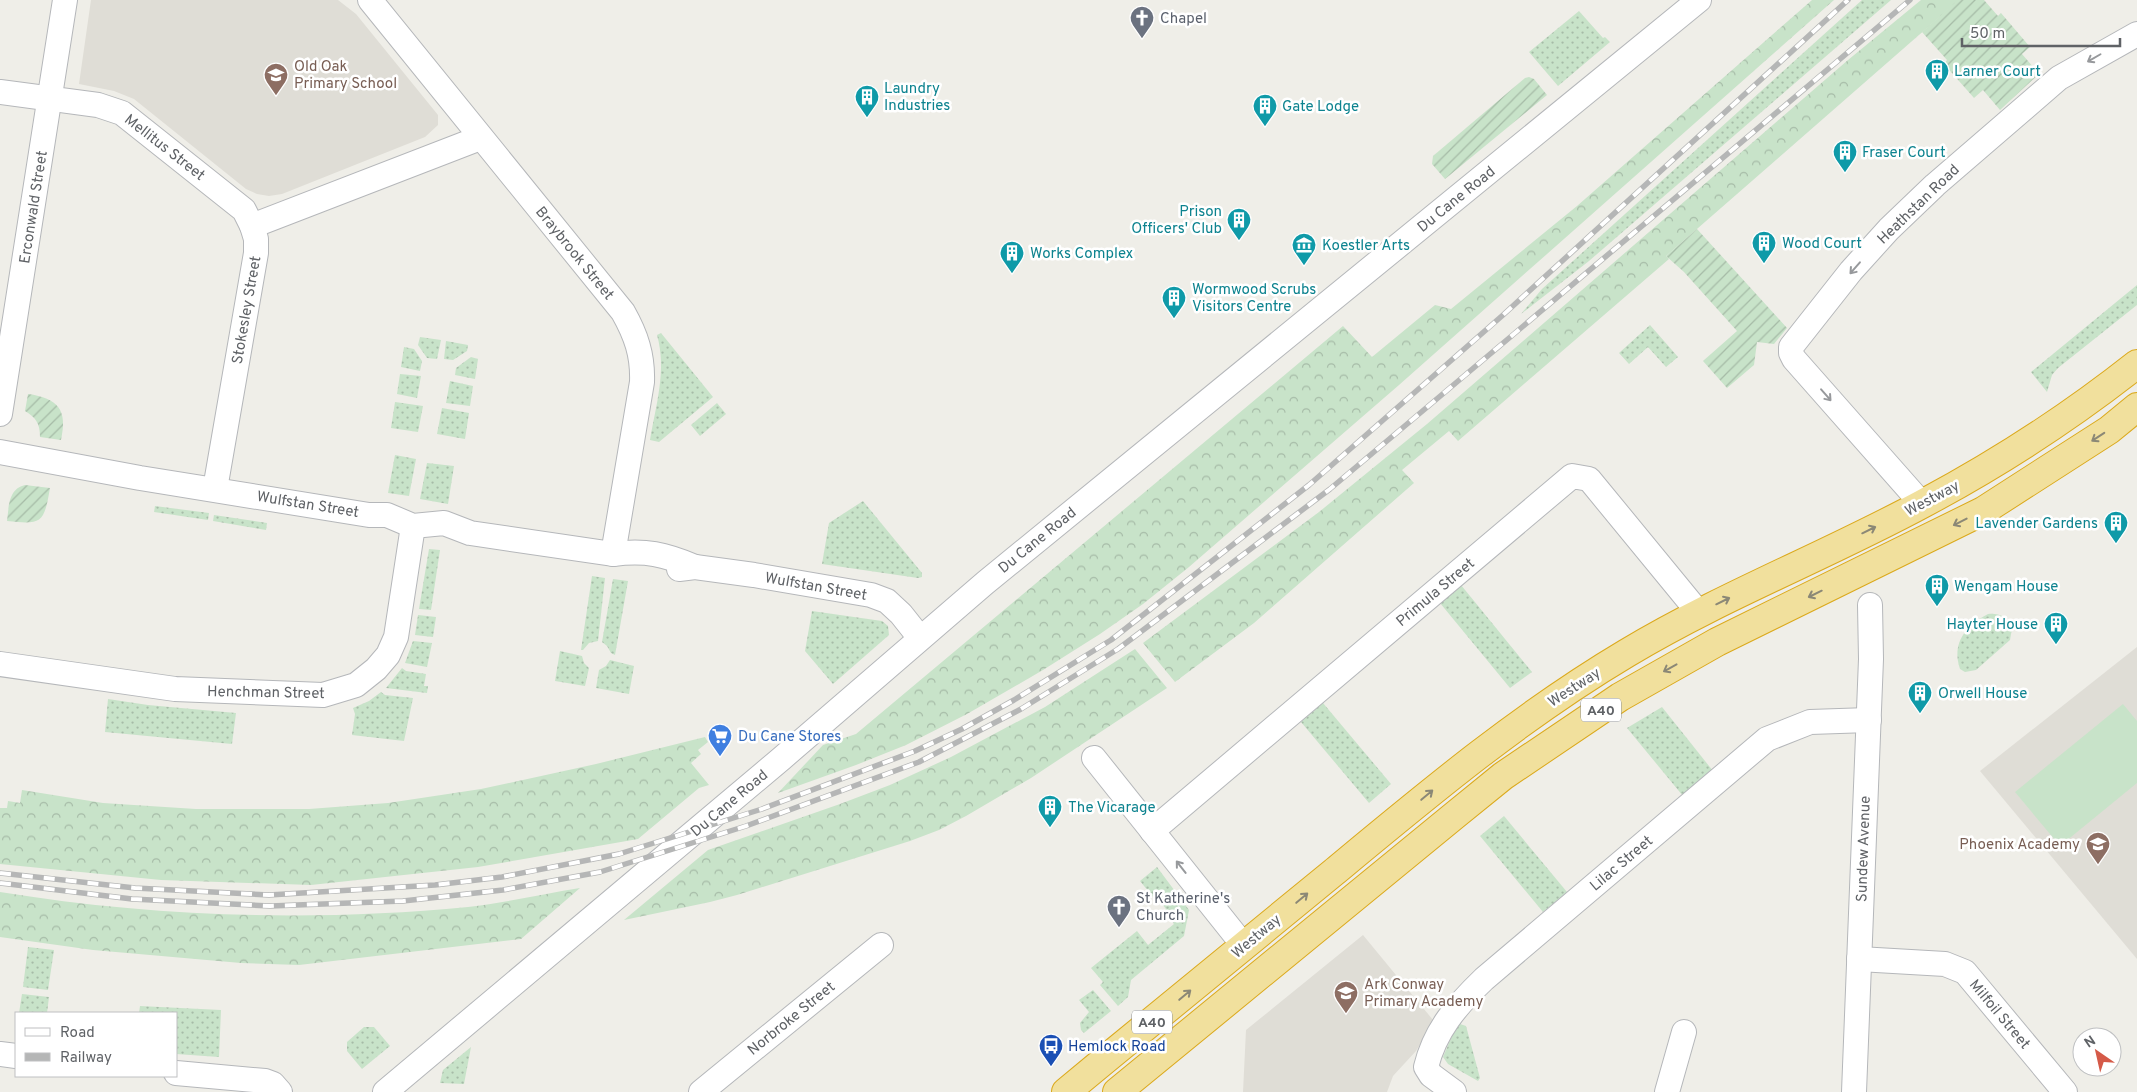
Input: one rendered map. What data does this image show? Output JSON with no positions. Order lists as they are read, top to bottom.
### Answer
{
  "streets": {
    "highway": ["Westway", "A40"],
    "street": [
      "Mellitus Street",
      "Du Cane Road",
      "Heathstan Road",
      "Erconwald Street",
      "Braybrook Street",
      "Stokesley Street",
      "Wulfstan Street",
      "Primula Street",
      "Henchman Street",
      "Sundew Avenue",
      "Lilac Street",
      "Milfoil Street",
      "Norbroke Street"
    ]
  },
  "crossings": [
    ["Mellitus Street", "Erconwald Street"],
    ["Mellitus Street", "Stokesley Street"],
    ["Du Cane Road", "Wulfstan Street"],
    ["Heathstan Road", "Westway"],
    ["Braybrook Street", "Wulfstan Street"],
    ["Stokesley Street", "Wulfstan Street"],
    ["Westway", "Primula Street"],
    ["Wulfstan Street", "Henchman Street"],
    ["Sundew Avenue", "Lilac Street"],
    ["Sundew Avenue", "Milfoil Street"]
  ],
  "places": {
    "church": ["Chapel", "St Katherine's Church"],
    "building": [
      "Larner Court",
      "Laundry Industries",
      "Gate Lodge",
      "Fraser Court",
      "Prison Officers' Club",
      "Wood Court",
      "Works Complex",
      "Wormwood Scrubs Visitors Centre",
      "Lavender Gardens",
      "Wengam House",
      "Hayter House",
      "Orwell House",
      "The Vicarage"
    ],
    "school or university": ["Old Oak Primary School", "Phoenix Academy", "Ark Conway Primary Academy"],
    "museum": ["Koestler Arts"],
    "supermarket": ["Du Cane Stores"],
    "bus stop": ["Hemlock Road"]
  },
  "legend": ["Road", "Railway"],
  "scale_bar": "50 m",
  "north": "top left"
}
